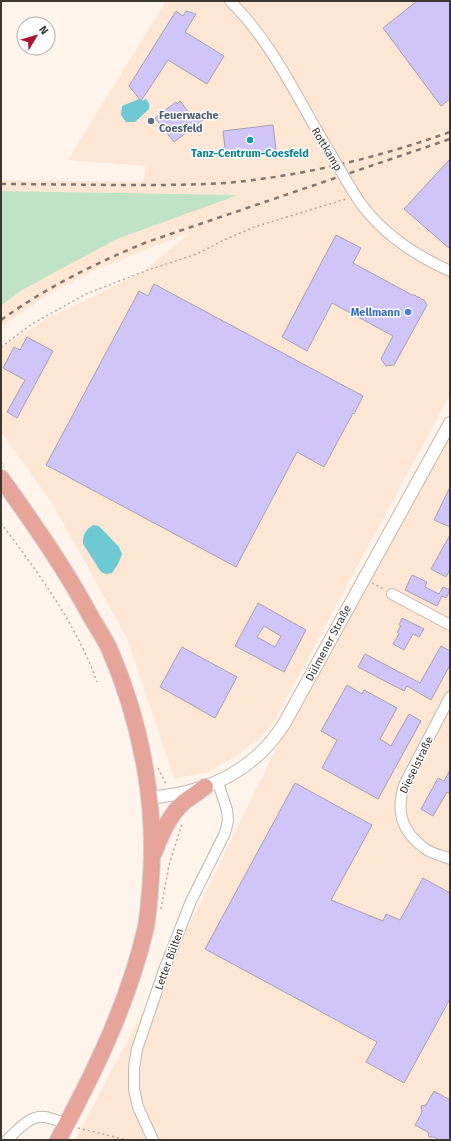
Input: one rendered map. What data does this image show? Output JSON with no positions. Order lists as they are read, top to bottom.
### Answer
{
  "streets": {
    "street": [
      "Rottkamp",
      "Dülmener Straße",
      "Dieselstraße",
      "Letter Bülten"
    ]
  },
  "crossings": [
    ["Dülmener Straße", "Letter Bülten"]
  ],
  "places": ["Feuerwache Coesfeld", "Tanz-Centrum-Coesfeld", "Mellmann"],
  "north": "top right"
}
